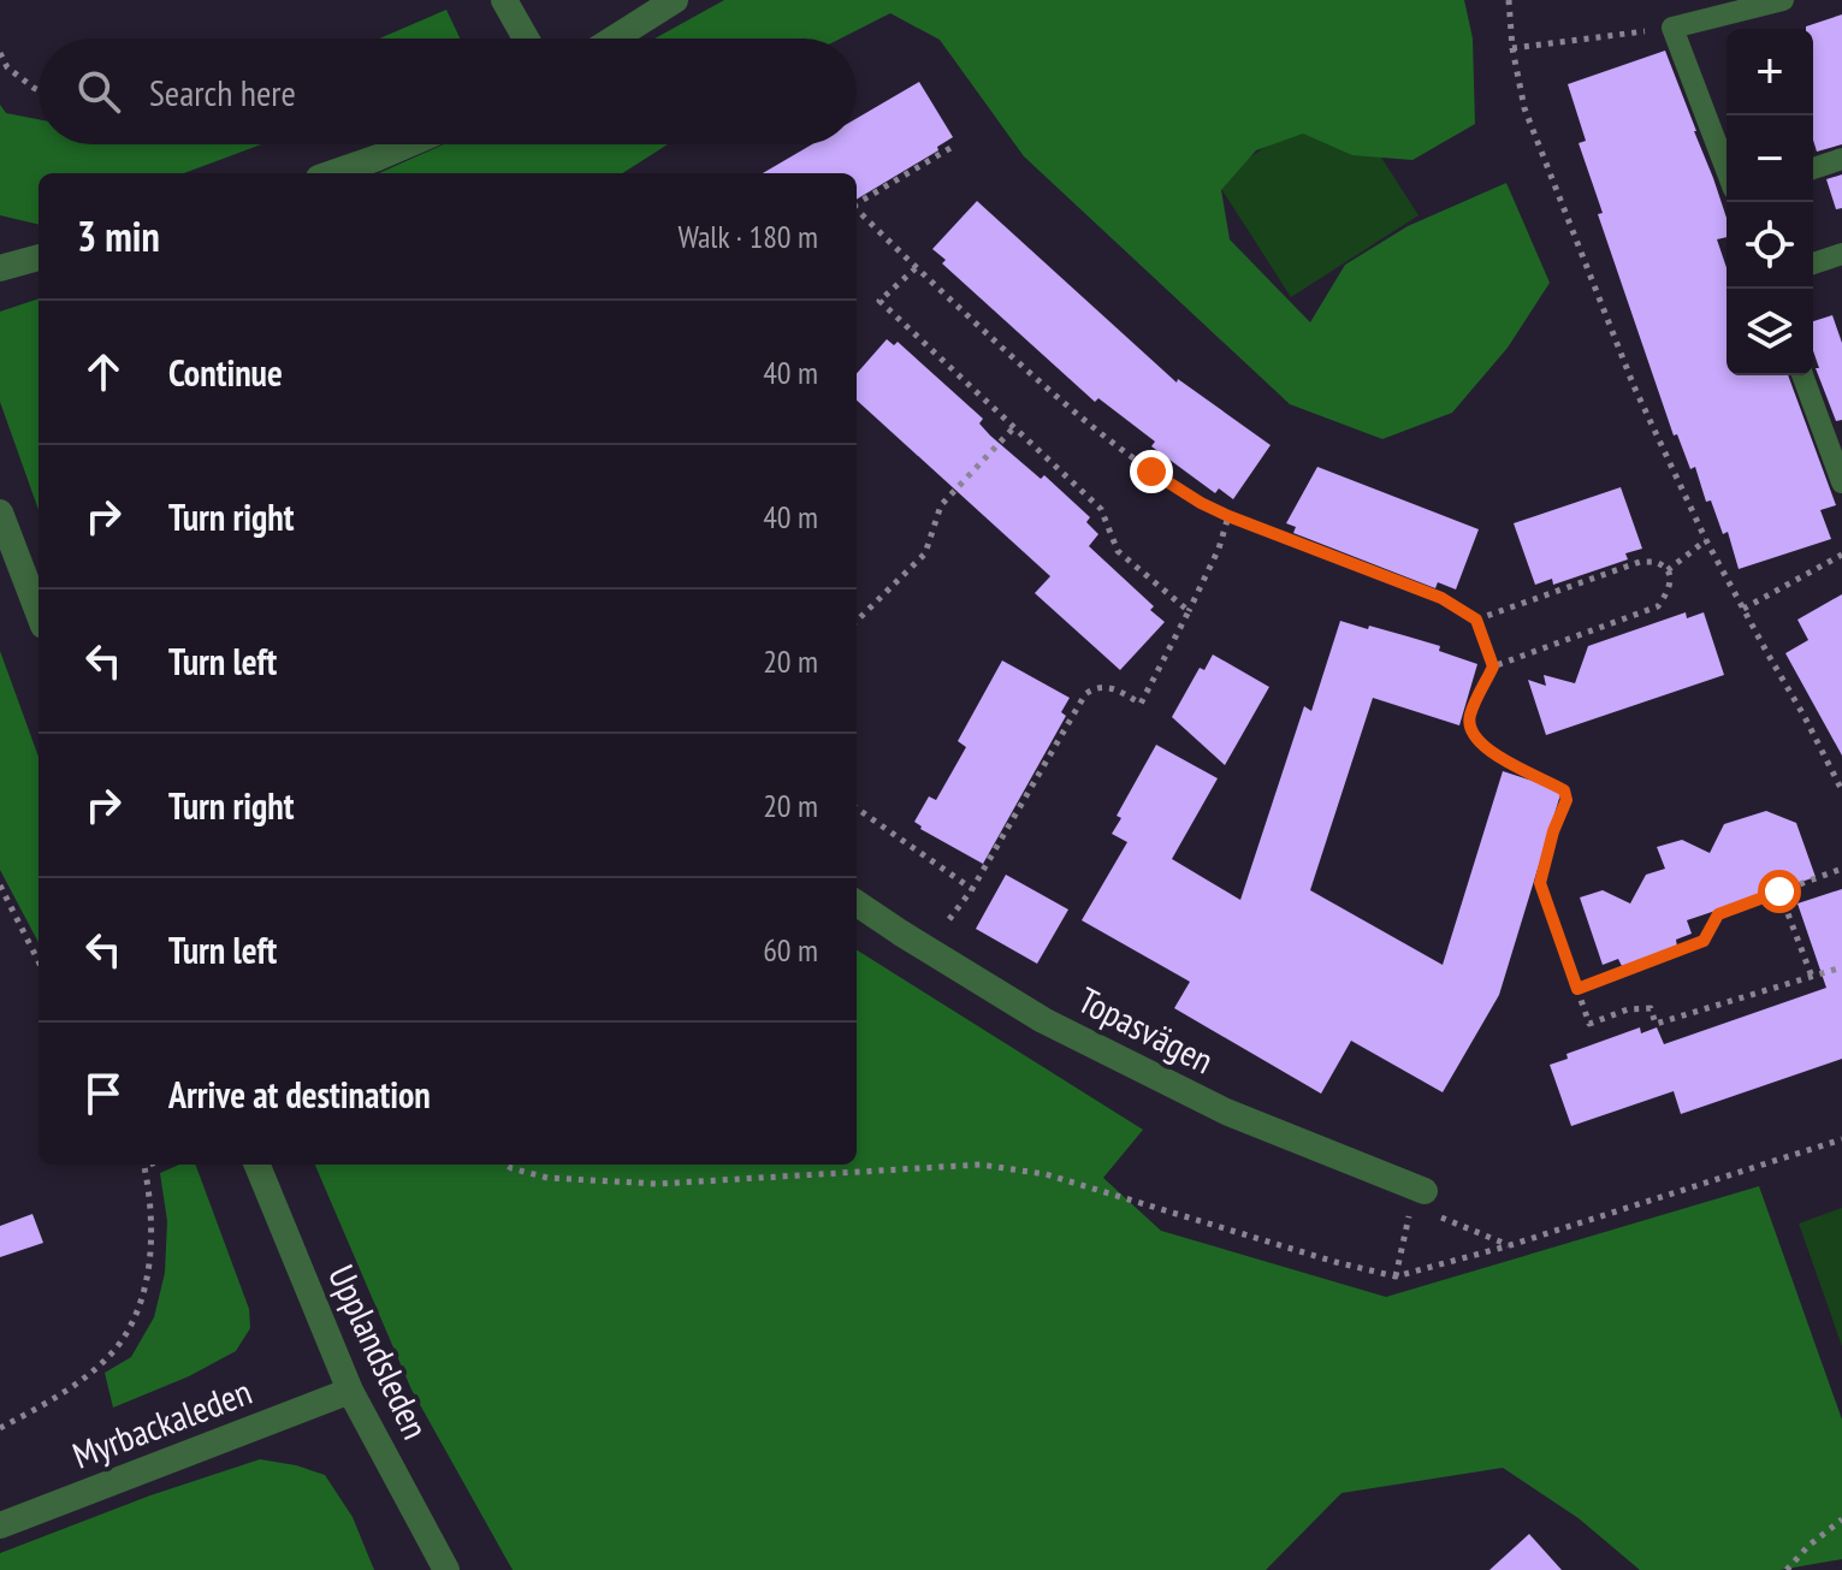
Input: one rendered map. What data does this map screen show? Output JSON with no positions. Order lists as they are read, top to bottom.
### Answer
{
  "streets": {
    "street": ["Topasvägen", "Upplandsleden", "Myrbackaleden"]
  },
  "crossings": [
    ["Upplandsleden", "Myrbackaleden"]
  ],
  "page": {
    "map_buttons": ["+", "−"],
    "search": "Search here",
    "heading": ["3 min", "Walk · 180 m"],
    "list": [
      ["Continue", "40 m"],
      ["Turn right", "40 m"],
      ["Turn left", "20 m"],
      ["Turn right", "20 m"],
      ["Turn left", "60 m"],
      "Arrive at destination"
    ]
  }
}
